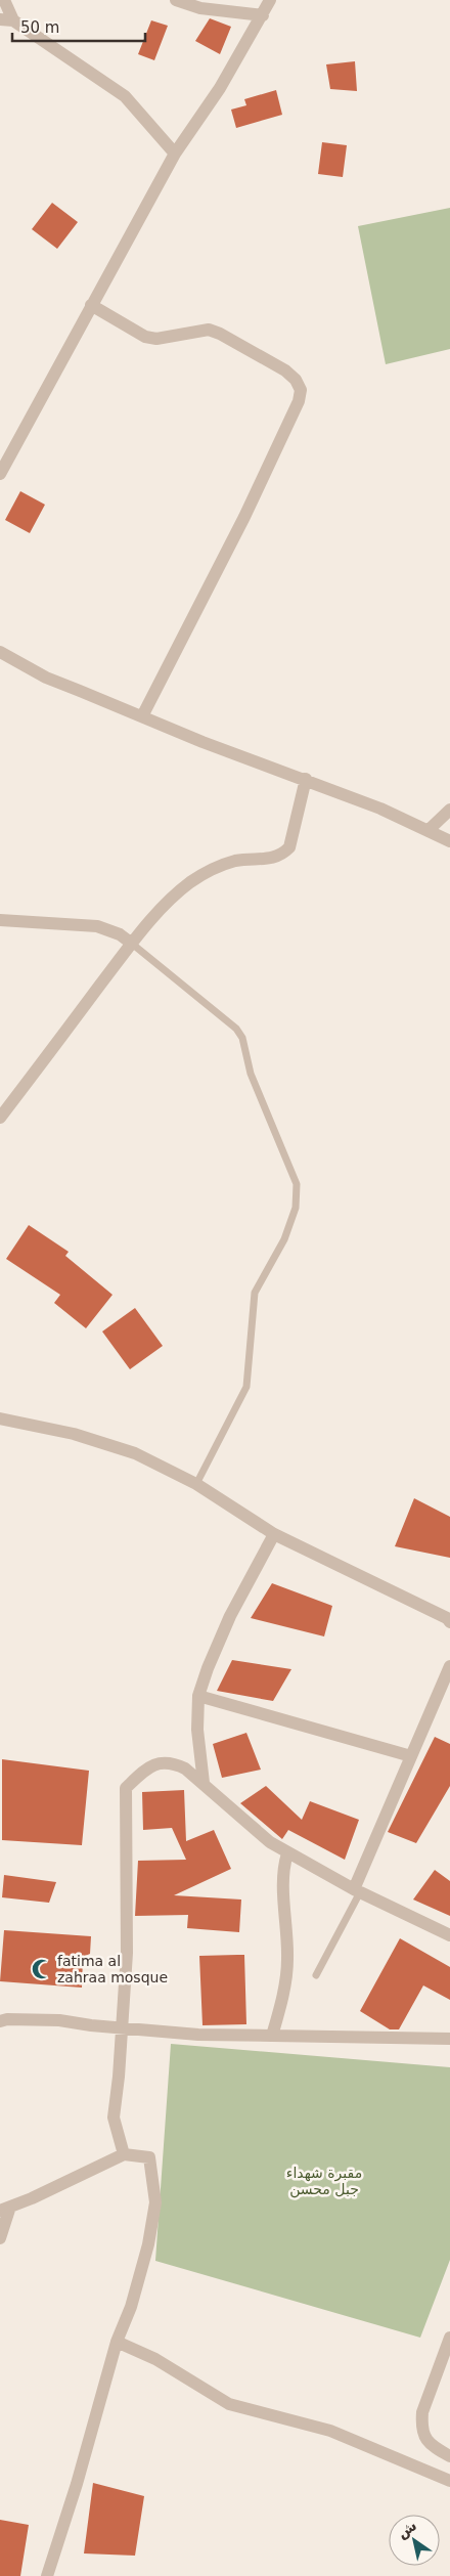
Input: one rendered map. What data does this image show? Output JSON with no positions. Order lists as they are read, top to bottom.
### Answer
{
  "parks": ["مقبرة شهداء جبل محسن"],
  "places": {
    "mosque": ["fatima al zahraa mosque"]
  },
  "scale_bar": "50 m",
  "north": "top left"
}
